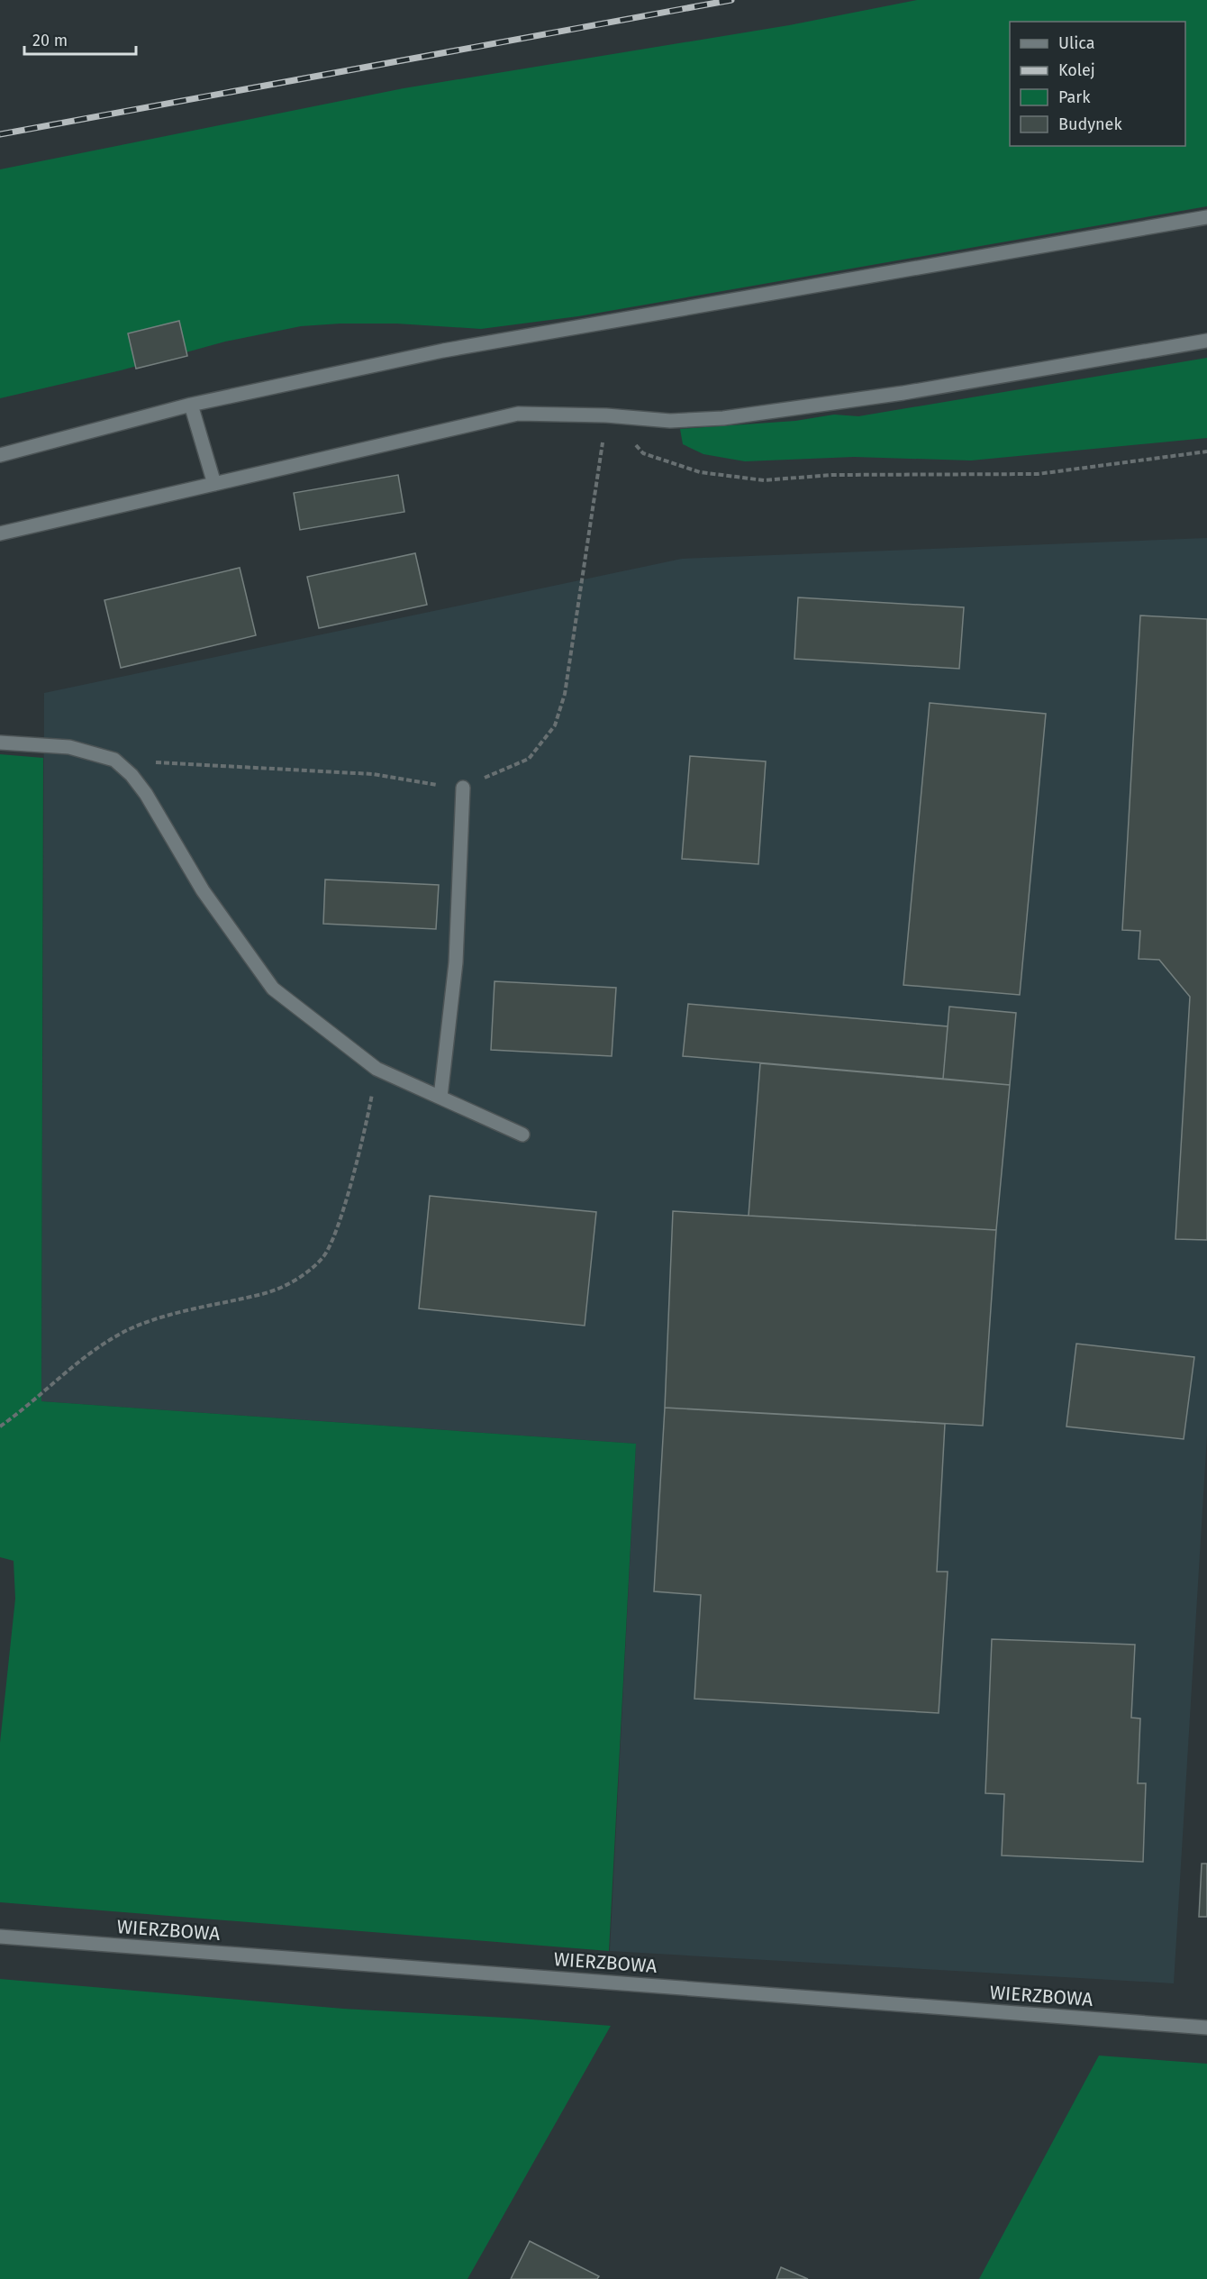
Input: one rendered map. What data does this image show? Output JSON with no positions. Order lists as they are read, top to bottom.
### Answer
{
  "streets": {
    "street": ["WIERZBOWA"]
  },
  "legend": [
    "Ulica",
    "Kolej",
    "Park",
    "Budynek"
  ],
  "scale_bar": "20 m"
}
